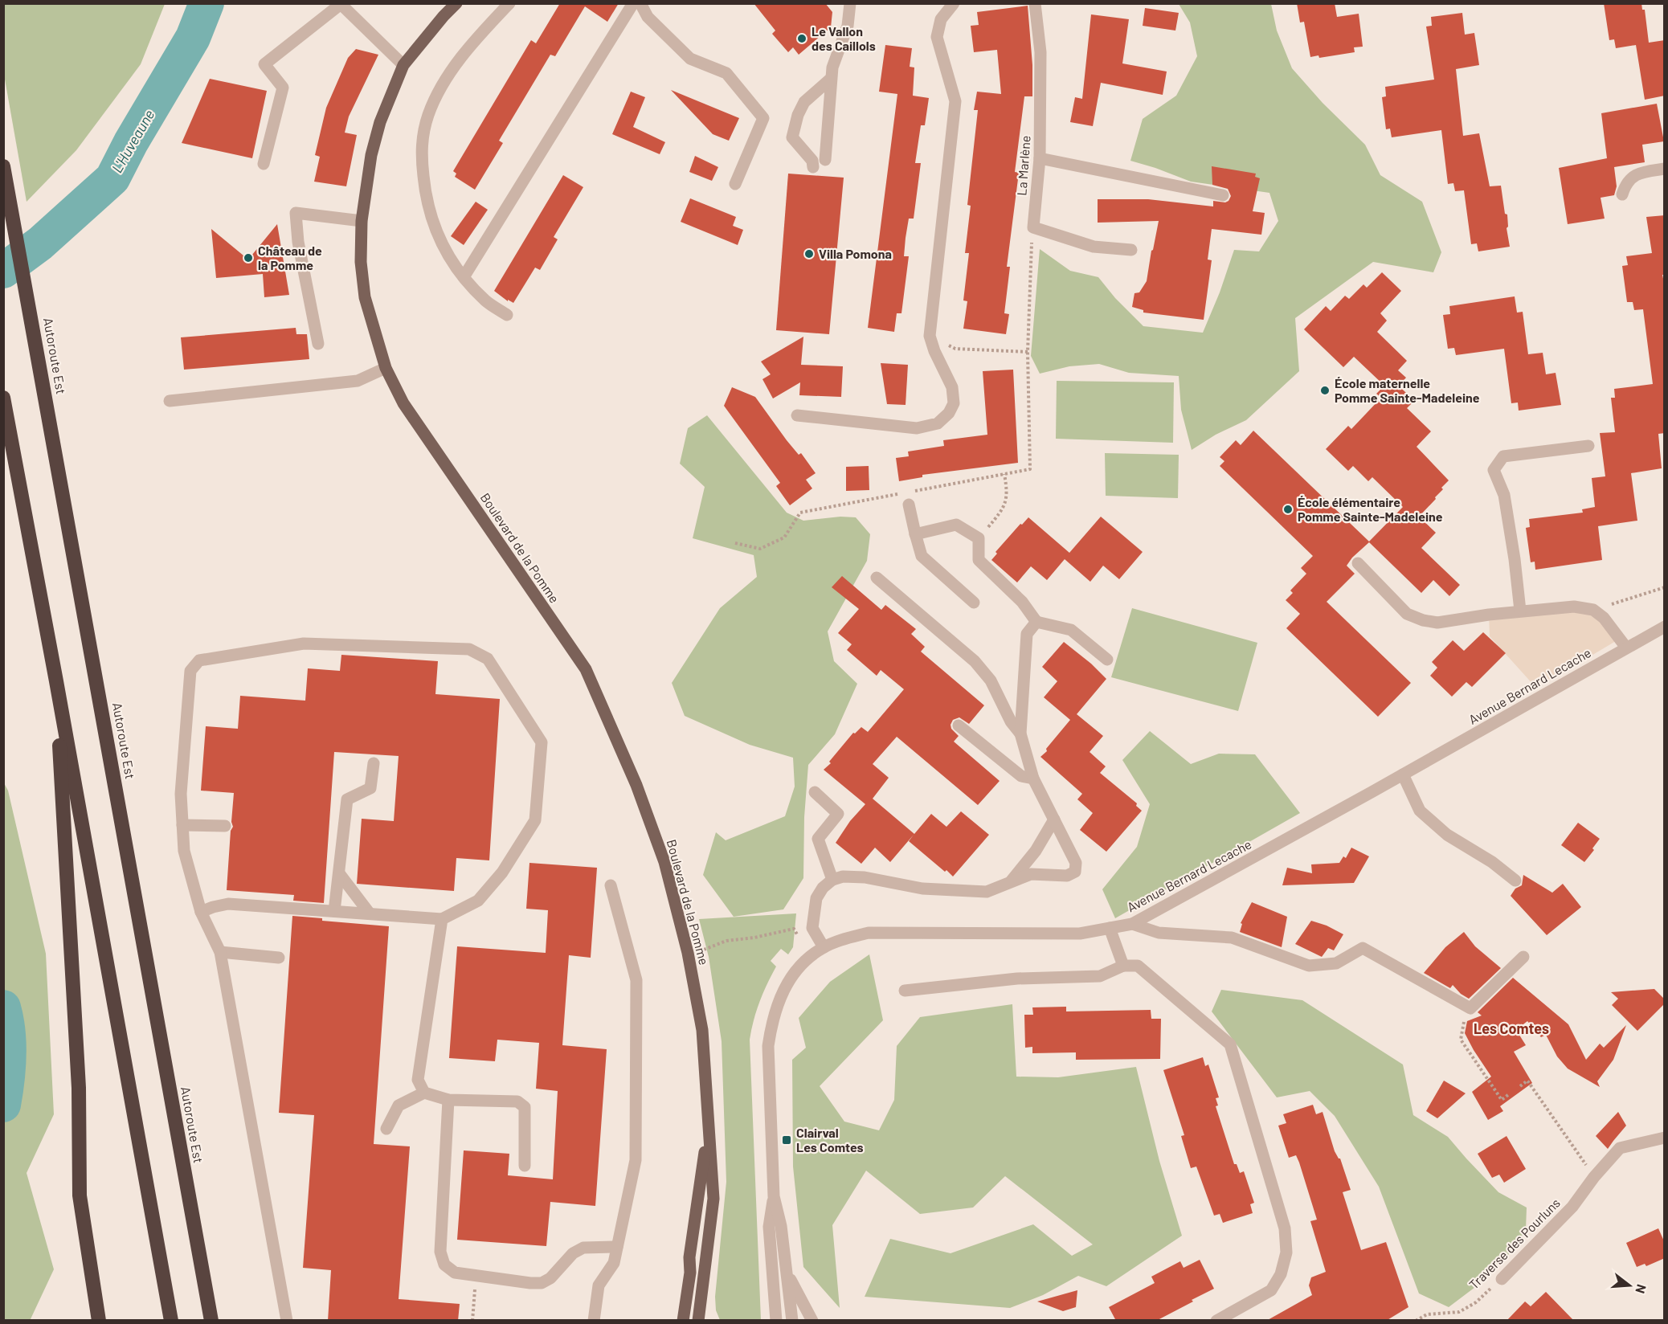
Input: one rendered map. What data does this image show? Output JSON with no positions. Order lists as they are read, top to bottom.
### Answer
{
  "streets": {
    "highway": ["Autoroute Est"],
    "main road": ["Boulevard de la Pomme"],
    "street": ["La Marlène", "Avenue Bernard Lecache", "Traverse des Pourluns"]
  },
  "districts": ["Les Comtes"],
  "water": ["L'Huveaune"],
  "places": {
    "other": [
      "Le Vallon des Caillols",
      "Villa Pomona",
      "Château de la Pomme",
      "École maternelle Pomme Sainte-Madeleine",
      "École élémentaire Pomme Sainte-Madeleine"
    ],
    "transit": ["Clairval Les Comtes"]
  },
  "north": "right"
}
